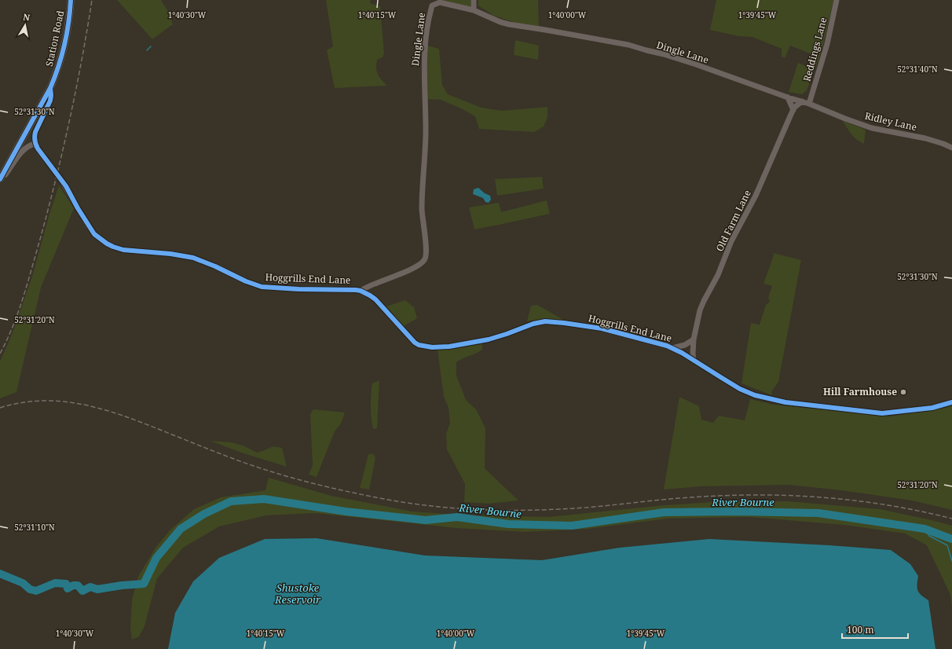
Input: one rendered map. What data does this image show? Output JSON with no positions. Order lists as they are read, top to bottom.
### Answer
{
  "streets": {
    "street": [
      "Station Road",
      "Dingle Lane",
      "Reddings Lane",
      "Ridley Lane",
      "Old Farm Lane",
      "Hoggrills End Lane"
    ]
  },
  "crossings": [
    ["Dingle Lane", "Reddings Lane"],
    ["Dingle Lane", "Ridley Lane"],
    ["Dingle Lane", "Old Farm Lane"],
    ["Dingle Lane", "Hoggrills End Lane"],
    ["Reddings Lane", "Ridley Lane"],
    ["Old Farm Lane", "Hoggrills End Lane"]
  ],
  "water": ["River Bourne", "Shustoke Reservoir"],
  "places": ["Hill Farmhouse"],
  "scale_bar": "100 m",
  "north": "top",
  "coordinates": [
    "1°40'30\"W",
    "1°40'15\"W",
    "1°40'00\"W",
    "1°39'45\"W",
    "52°31'40\"N",
    "52°31'30\"N",
    "52°31'20\"N",
    "52°31'10\"N"
  ]
}
